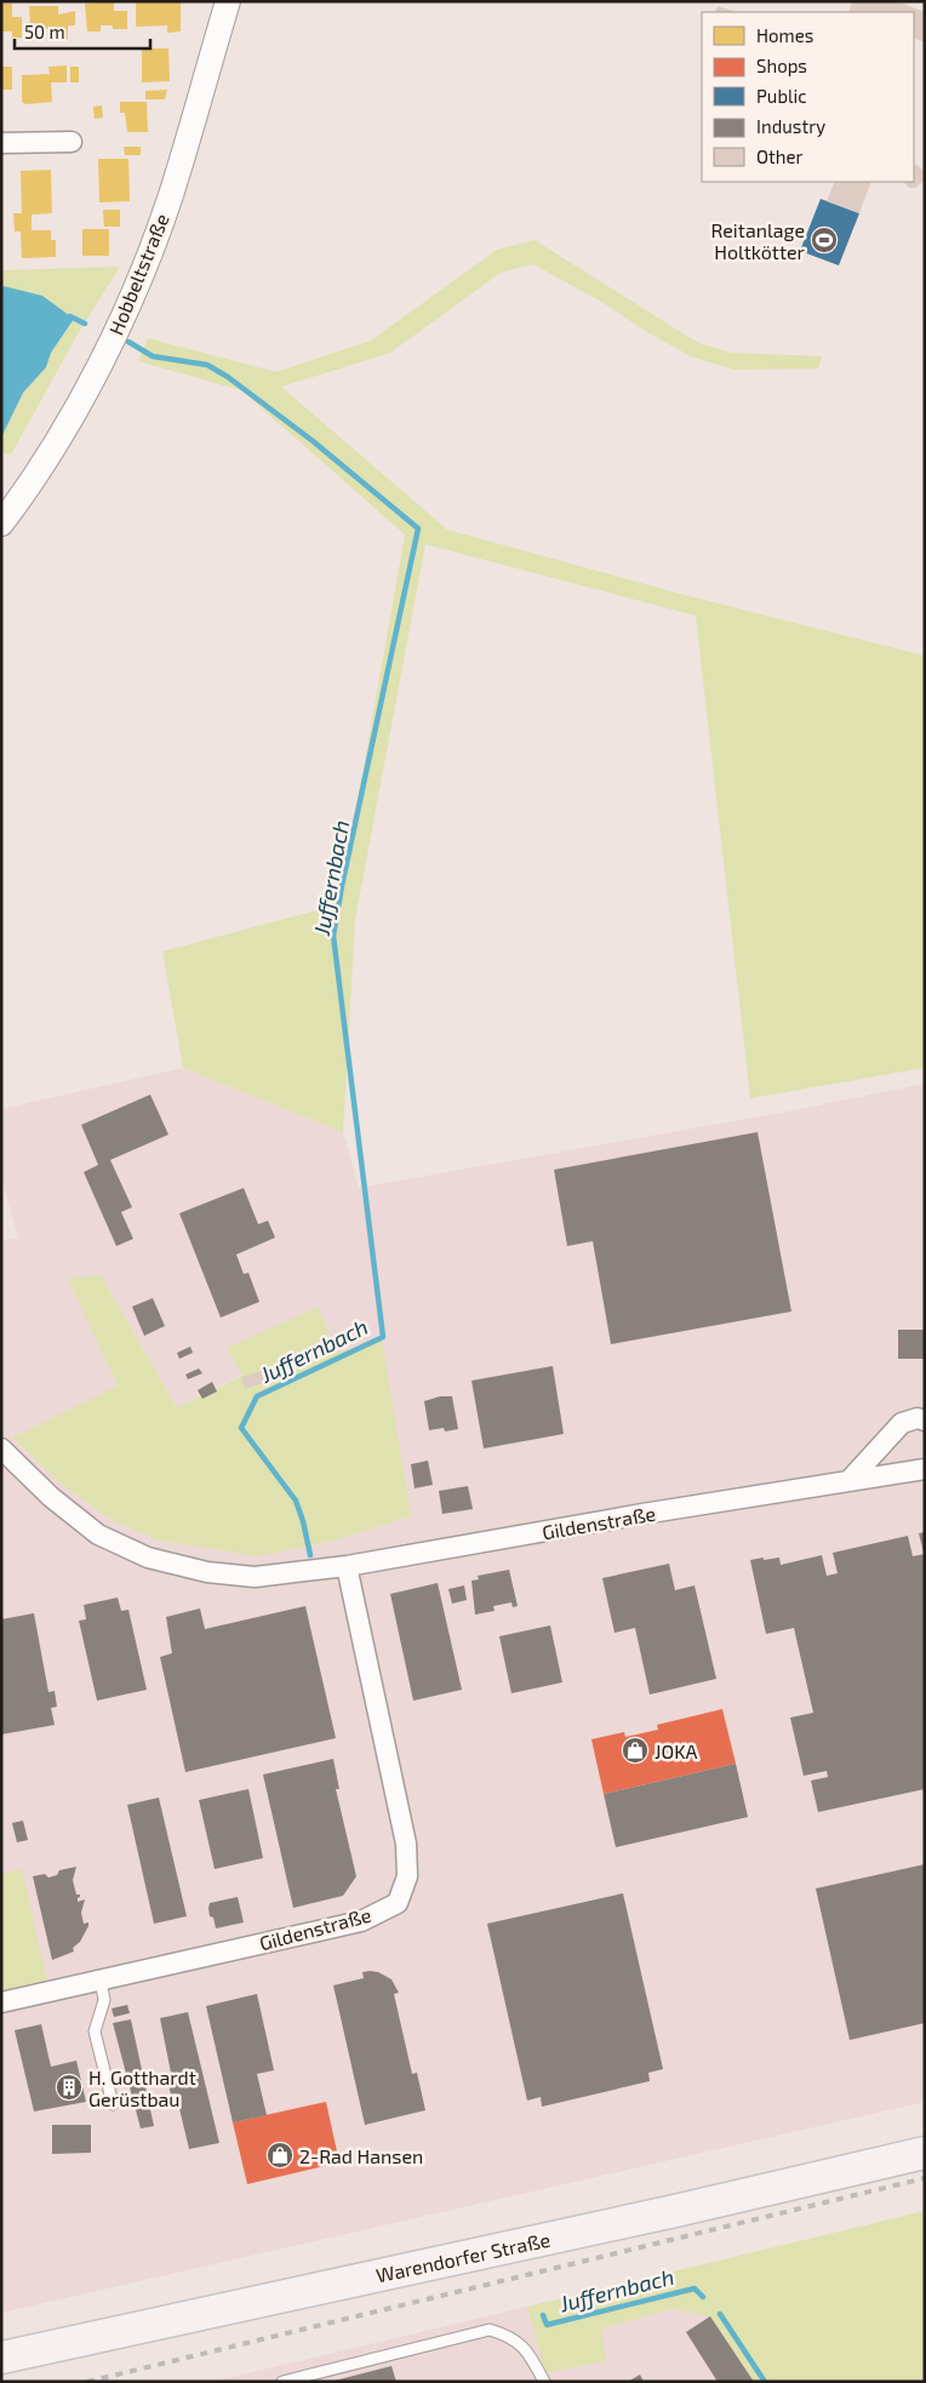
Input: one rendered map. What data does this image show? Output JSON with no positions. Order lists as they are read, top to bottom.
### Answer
{
  "streets": {
    "main road": ["Warendorfer Straße"],
    "street": ["Hobbeltstraße", "Gildenstraße"]
  },
  "water": ["Juffernbach"],
  "places": {
    "sports": ["Reitanlage Holtkötter"],
    "shop": ["JOKA", "2-Rad Hansen"],
    "building": ["H. Gotthardt Gerüstbau"]
  },
  "legend": [
    "Homes",
    "Shops",
    "Public",
    "Industry",
    "Other"
  ],
  "scale_bar": "50 m"
}
